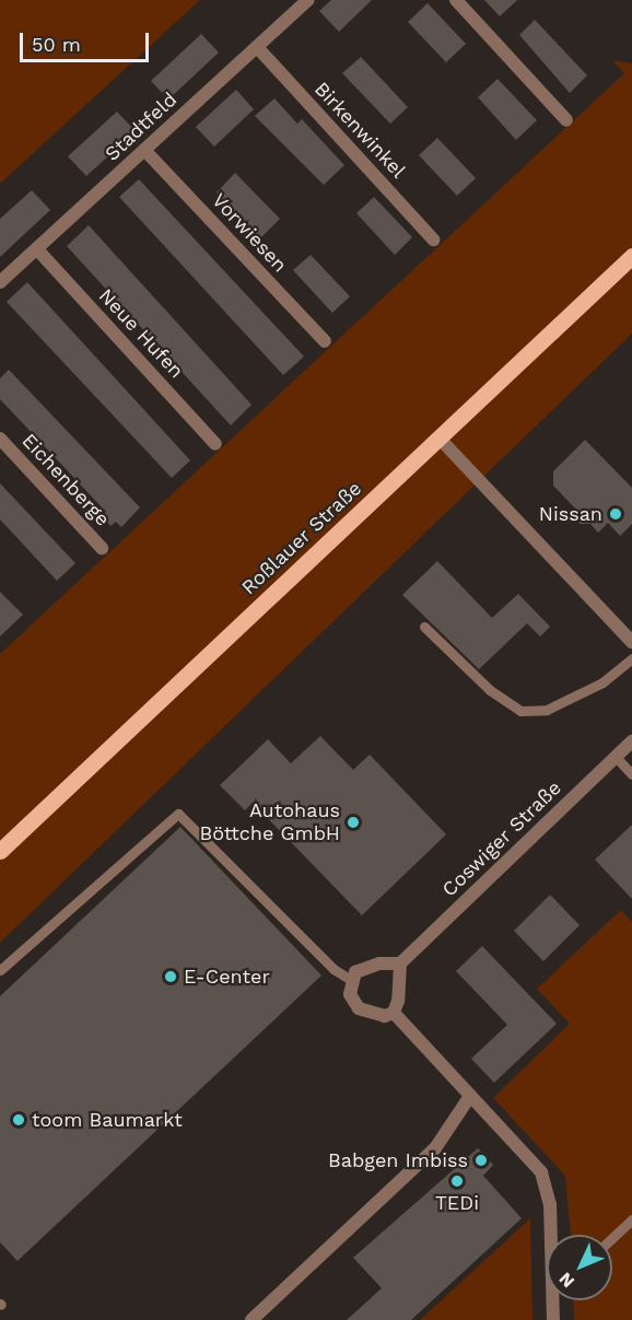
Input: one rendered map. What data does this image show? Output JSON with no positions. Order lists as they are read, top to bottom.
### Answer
{
  "streets": {
    "main road": ["Roßlauer Straße"],
    "street": [
      "Stadtfeld",
      "Birkenwinkel",
      "Vorwiesen",
      "Neue Hufen",
      "Eichenberge",
      "Coswiger Straße"
    ]
  },
  "crossings": [
    ["Stadtfeld", "Birkenwinkel"],
    ["Stadtfeld", "Vorwiesen"],
    ["Stadtfeld", "Neue Hufen"]
  ],
  "places": [
    "Nissan",
    "Autohaus Böttche GmbH",
    "E-Center",
    "toom Baumarkt",
    "Babgen Imbiss",
    "TEDi"
  ],
  "scale_bar": "50 m",
  "north": "bottom left"
}
